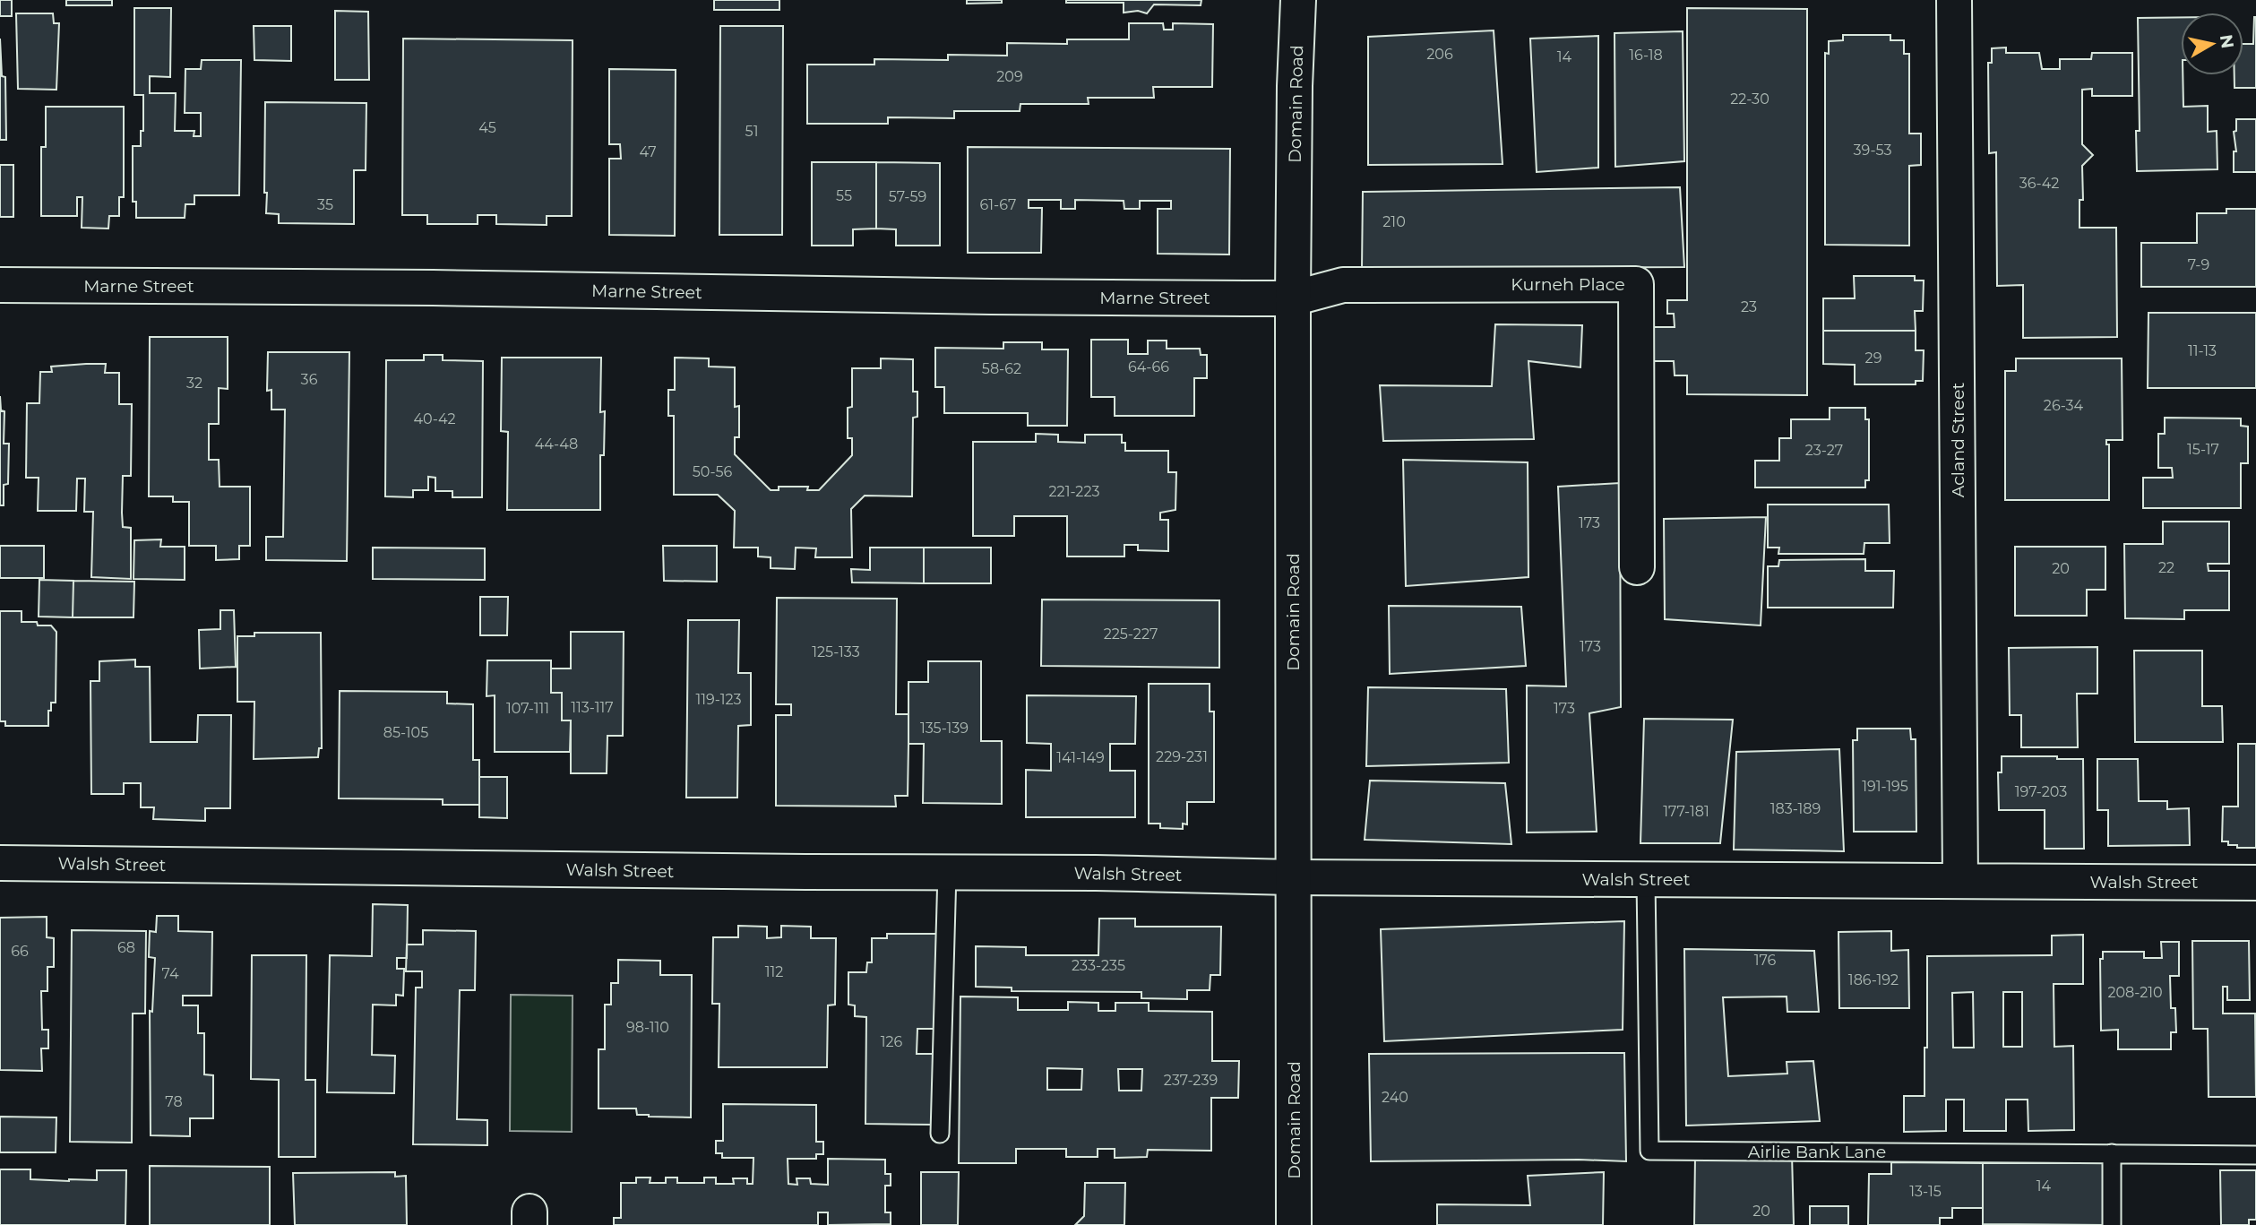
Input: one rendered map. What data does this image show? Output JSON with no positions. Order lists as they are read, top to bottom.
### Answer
{
  "streets": {
    "street": [
      "Domain Road",
      "Kurneh Place",
      "Marne Street",
      "Acland Street",
      "Walsh Street"
    ],
    "lane": ["Airlie Bank Lane"]
  },
  "crossings": [
    ["Domain Road", "Kurneh Place"],
    ["Domain Road", "Marne Street"],
    ["Domain Road", "Walsh Street"],
    ["Kurneh Place", "Marne Street"],
    ["Acland Street", "Walsh Street"],
    ["Walsh Street", "Airlie Bank Lane"]
  ],
  "house_numbers": [
    "206",
    "16-18",
    "14",
    "209",
    "22-30",
    "45",
    "51",
    "39-53",
    "47",
    "36-42",
    "55",
    "57-59",
    "35",
    "61-67",
    "210",
    "7-9",
    "23",
    "11-13",
    "29",
    "64-66",
    "58-62",
    "36",
    "32",
    "26-34",
    "40-42",
    "44-48",
    "15-17",
    "23-27",
    "50-56",
    "221-223",
    "173",
    "22",
    "20",
    "225-227",
    "173",
    "125-133",
    "119-123",
    "113-117",
    "107-111",
    "173",
    "135-139",
    "85-105",
    "229-231",
    "141-149",
    "191-195",
    "197-203",
    "183-189",
    "177-181",
    "68",
    "66",
    "176",
    "233-235",
    "112",
    "74",
    "186-192",
    "208-210",
    "98-110",
    "126",
    "237-239",
    "240",
    "78",
    "14",
    "13-15",
    "20"
  ],
  "north": "right"
}
